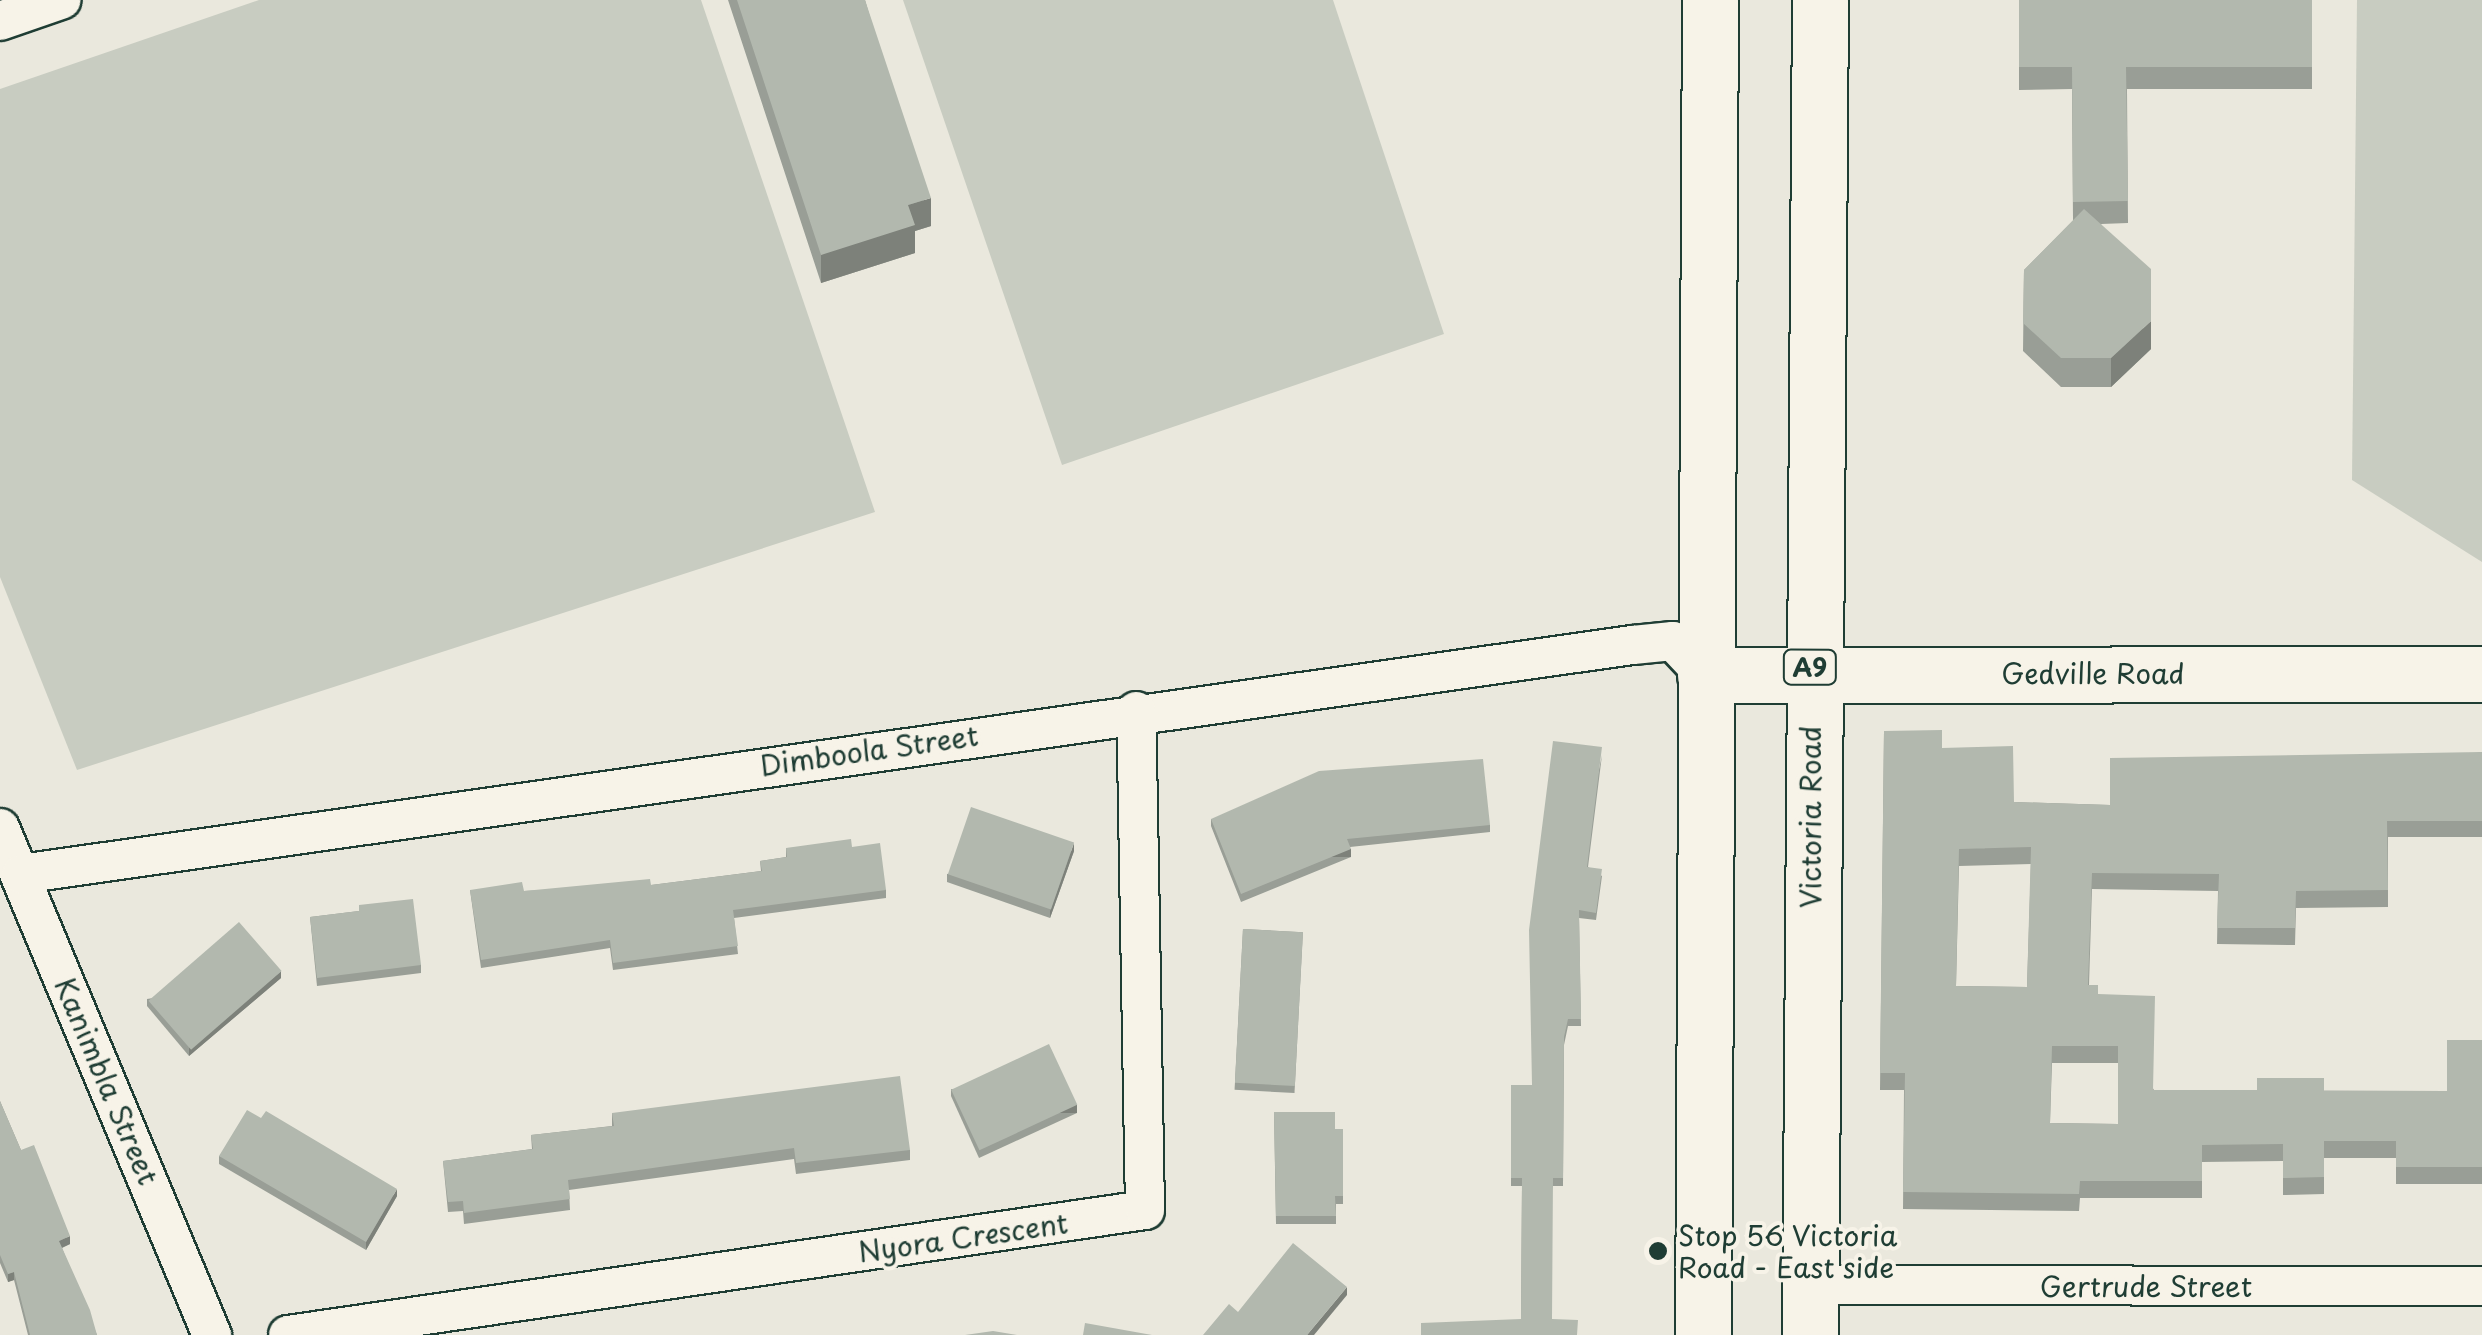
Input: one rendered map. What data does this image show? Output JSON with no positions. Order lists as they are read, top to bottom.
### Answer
{
  "streets": {
    "main road": ["A9", "Gedville Road", "Victoria Road"],
    "street": [
      "Dimboola Street",
      "Kanimbla Street",
      "Nyora Crescent",
      "Gertrude Street"
    ]
  },
  "crossings": [
    ["Gedville Road", "Dimboola Street"],
    ["Gedville Road", "Victoria Road"],
    ["Dimboola Street", "Kanimbla Street"],
    ["Dimboola Street", "Nyora Crescent"],
    ["Victoria Road", "Gertrude Street"]
  ],
  "places": ["Stop 56 Victoria Road - East side"]
}
